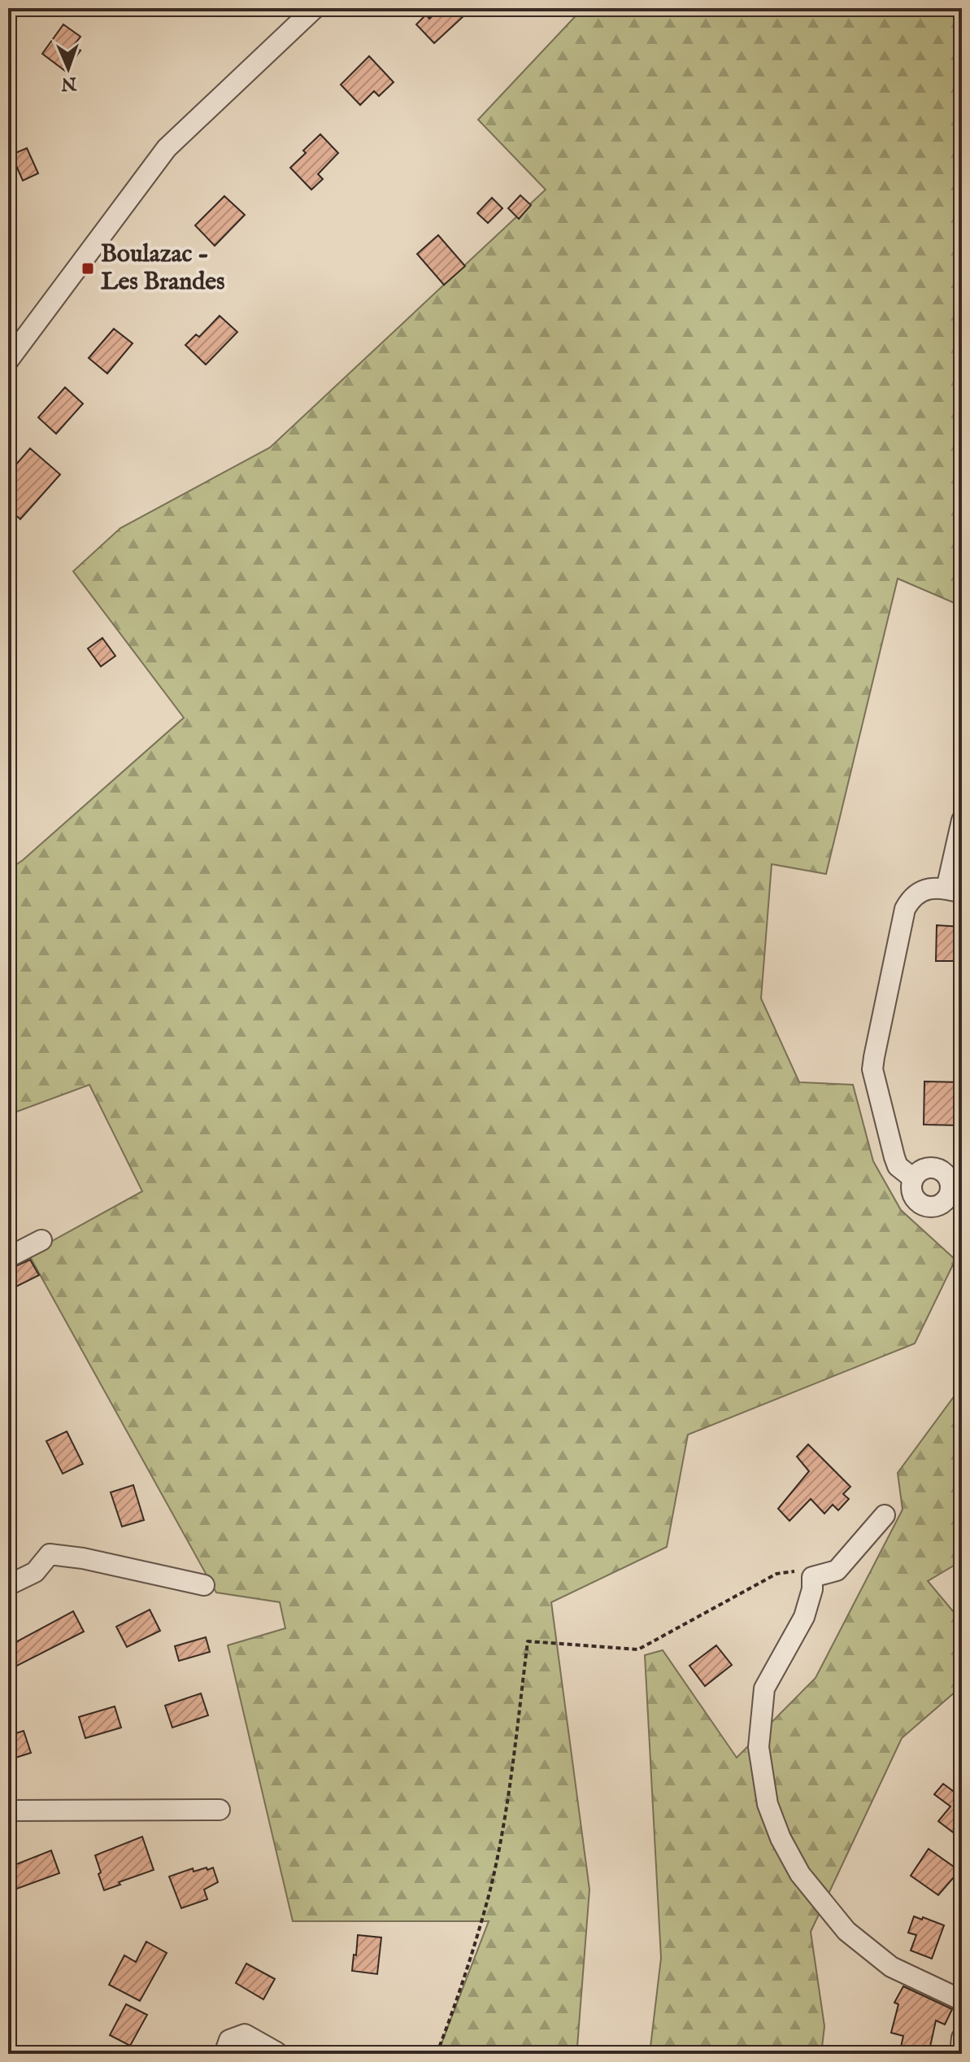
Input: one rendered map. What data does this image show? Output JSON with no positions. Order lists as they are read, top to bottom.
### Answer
{
  "places": {
    "transit": ["Boulazac - Les Brandes"]
  },
  "north": "bottom"
}
